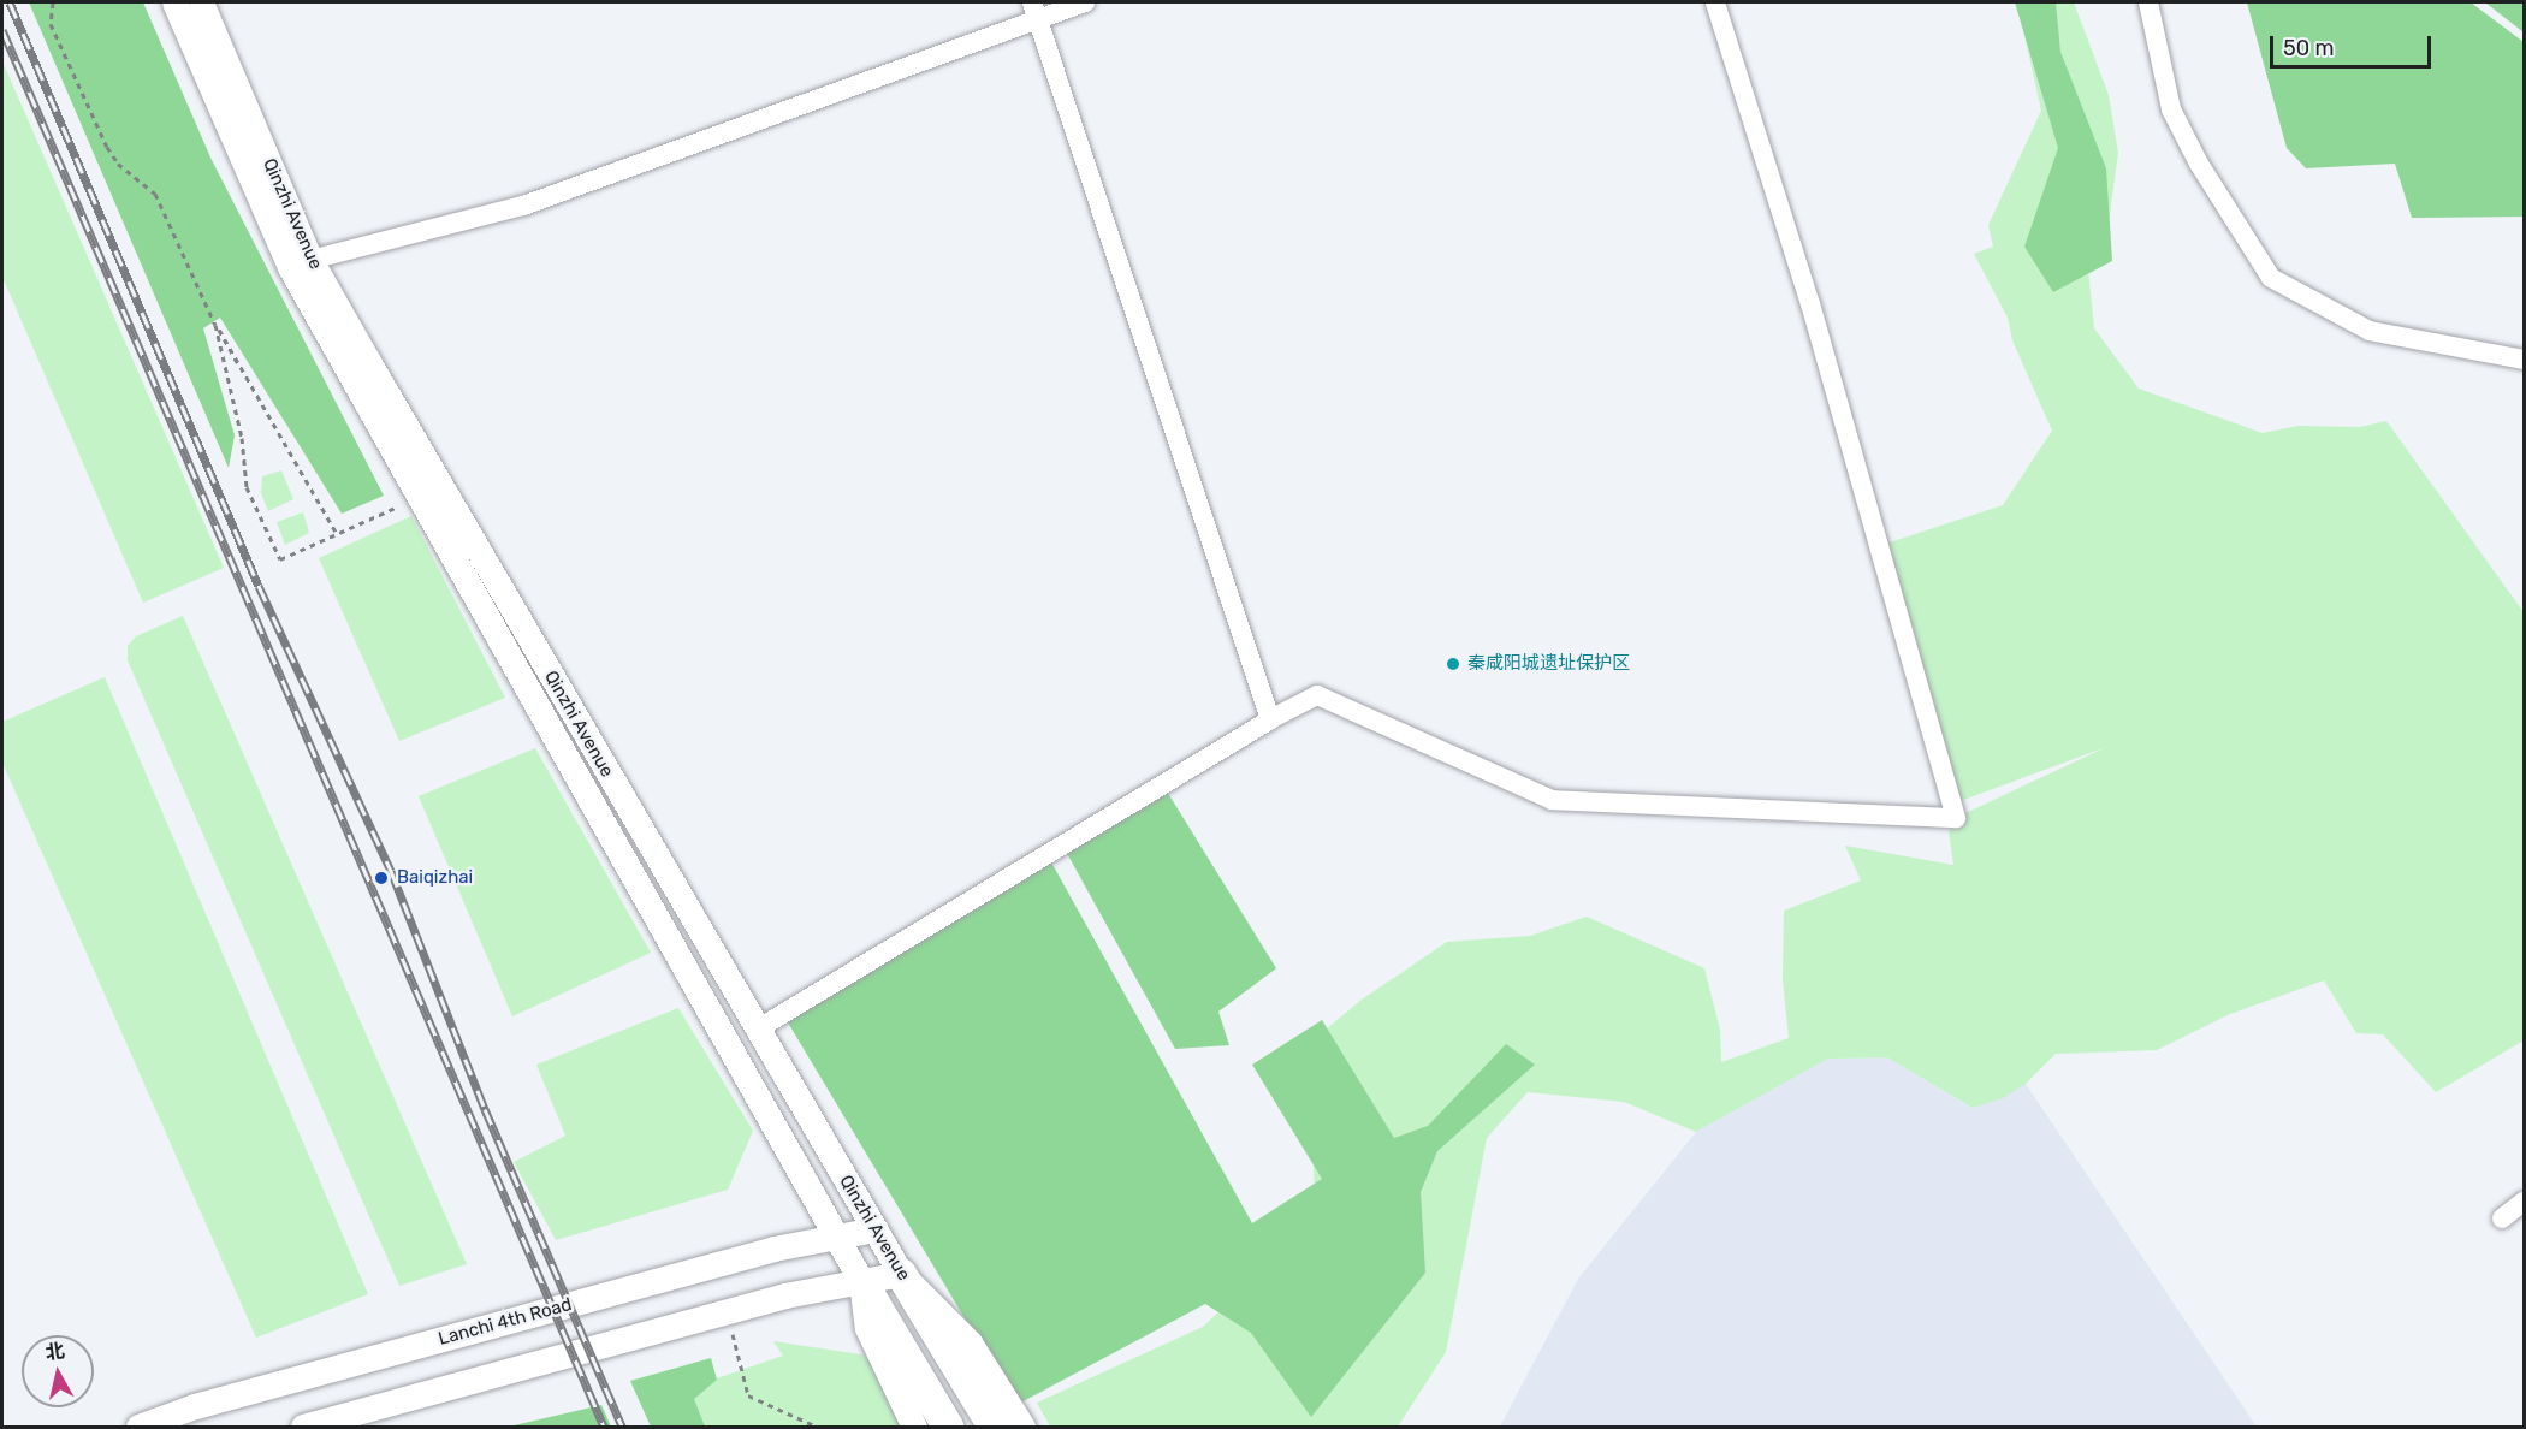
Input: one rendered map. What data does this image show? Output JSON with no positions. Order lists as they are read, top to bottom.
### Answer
{
  "streets": {
    "main road": ["Qinzhi Avenue"],
    "street": ["Lanchi 4th Road"]
  },
  "crossings": [
    ["Qinzhi Avenue", "Lanchi 4th Road"]
  ],
  "places": ["秦咸阳城遗址保护区", "Baiqizhai"],
  "scale_bar": "50 m",
  "north": "top"
}
